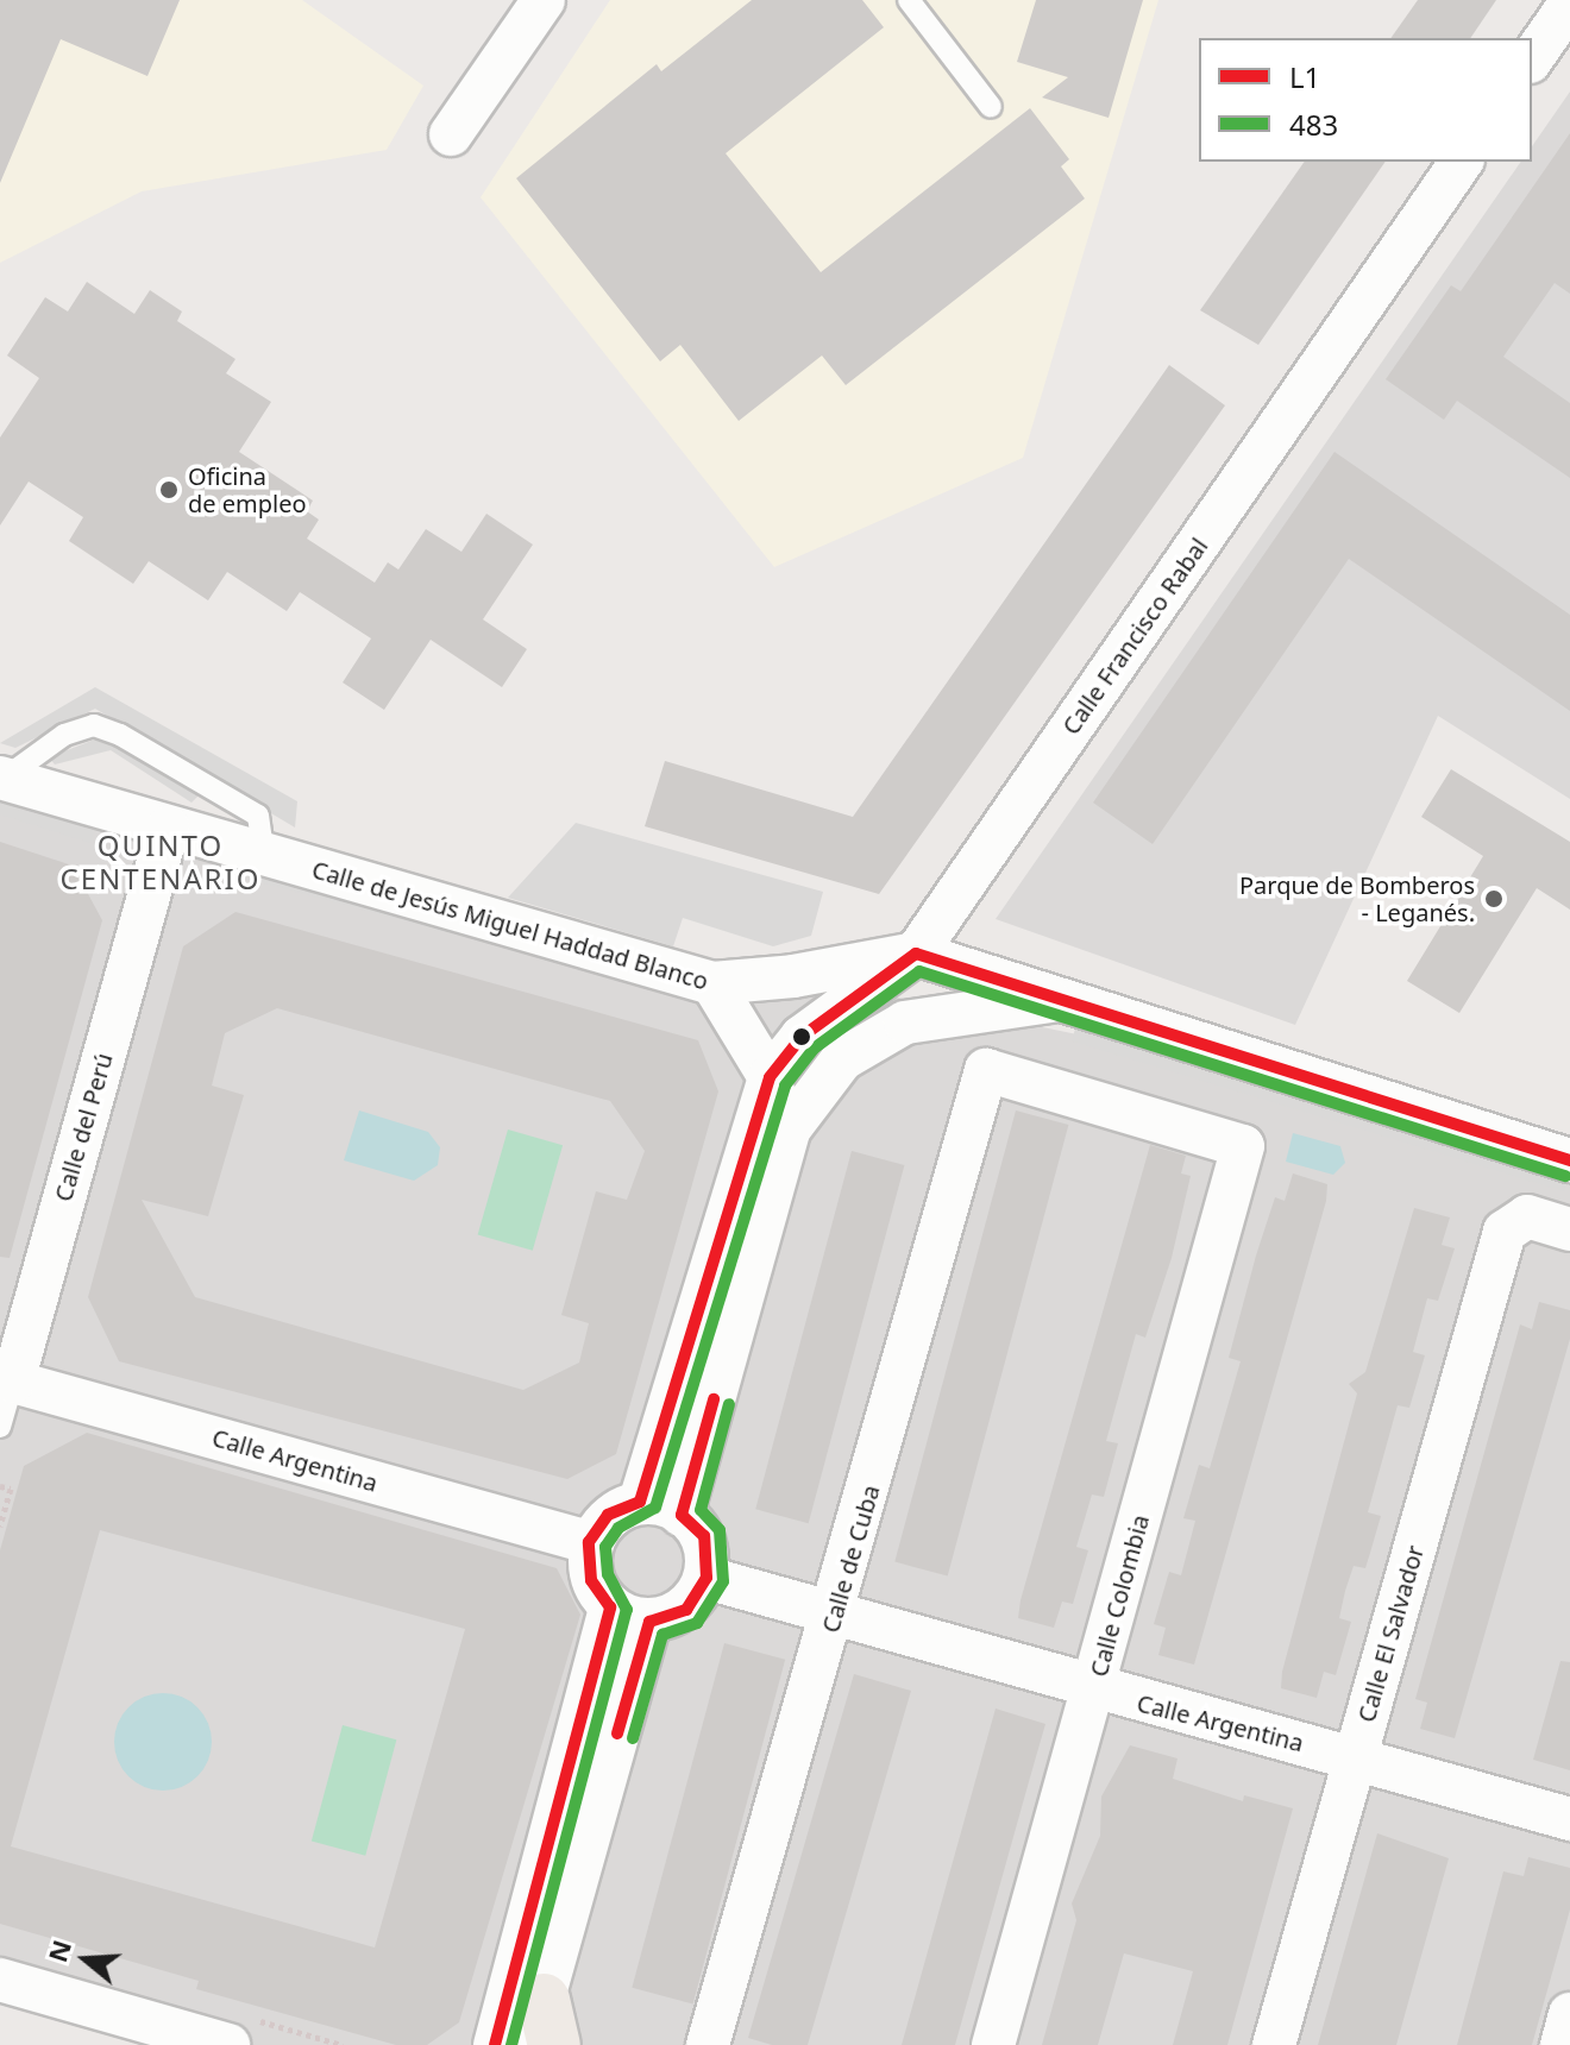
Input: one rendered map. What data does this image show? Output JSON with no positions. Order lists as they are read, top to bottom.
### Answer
{
  "streets": {
    "street": [
      "Calle Francisco Rabal",
      "Calle de Jesús Miguel Haddad Blanco",
      "Calle del Perú",
      "Calle Argentina",
      "Calle de Cuba",
      "Calle Colombia",
      "Calle El Salvador"
    ]
  },
  "crossings": [
    ["Calle Francisco Rabal", "Calle de Jesús Miguel Haddad Blanco"],
    ["Calle de Jesús Miguel Haddad Blanco", "Calle del Perú"],
    ["Calle del Perú", "Calle Argentina"],
    ["Calle Argentina", "Calle de Cuba"],
    ["Calle Argentina", "Calle Colombia"],
    ["Calle Argentina", "Calle El Salvador"],
    ["Calle de Cuba", "Calle Colombia"]
  ],
  "districts": ["QUINTO CENTENARIO"],
  "places": ["Oficina de empleo", "Parque de Bomberos - Leganés."],
  "lines": ["transit line L1", "transit line 483"],
  "legend": ["L1", "483"],
  "north": "left"
}
